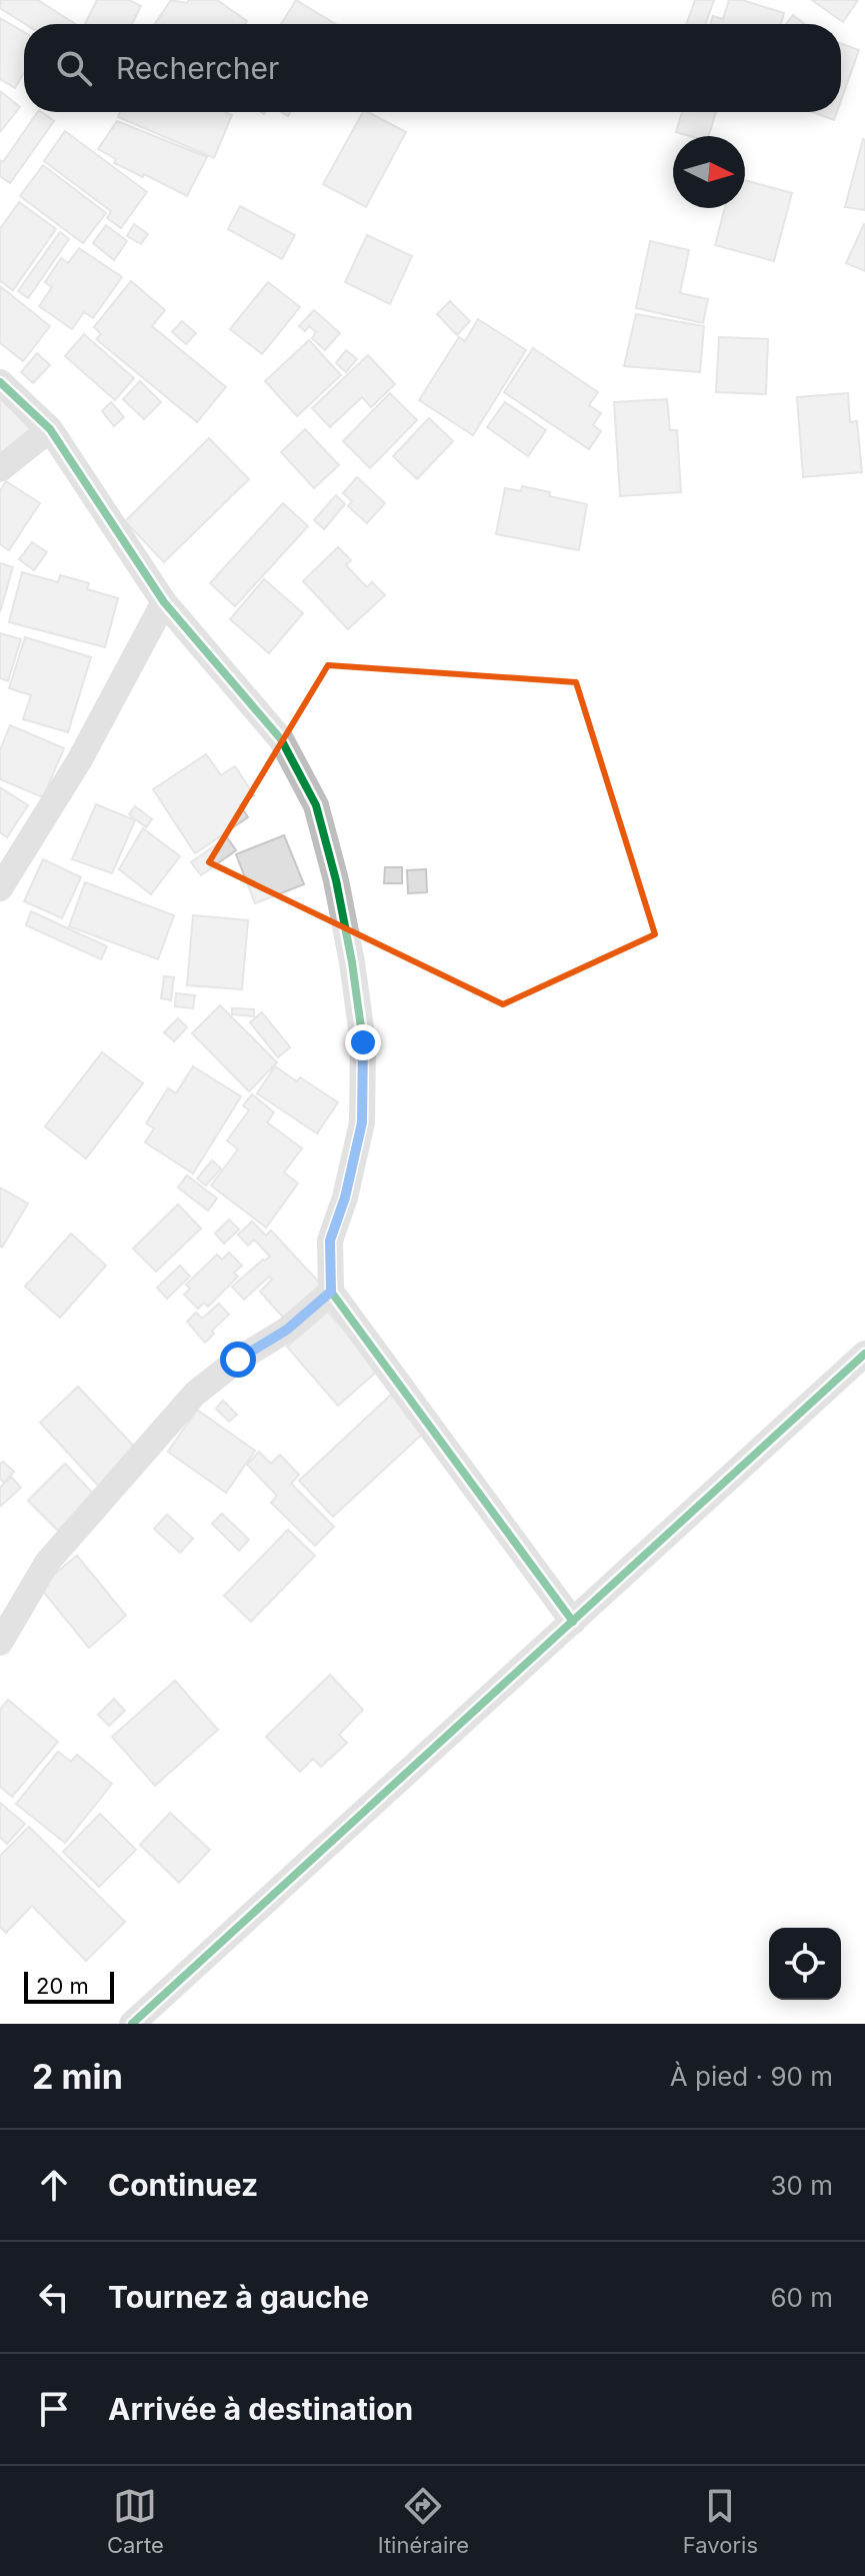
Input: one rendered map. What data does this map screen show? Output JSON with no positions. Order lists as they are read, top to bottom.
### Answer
{
  "scale_bar": "20 m",
  "north": "right",
  "page": {
    "search": "Rechercher",
    "scale": "20 m",
    "heading": ["2 min", "À pied · 90 m"],
    "list": [
      ["Continuez", "30 m"],
      ["Tournez à gauche", "60 m"],
      "Arrivée à destination"
    ],
    "nav": ["Carte", "Itinéraire", "Favoris"]
  }
}
